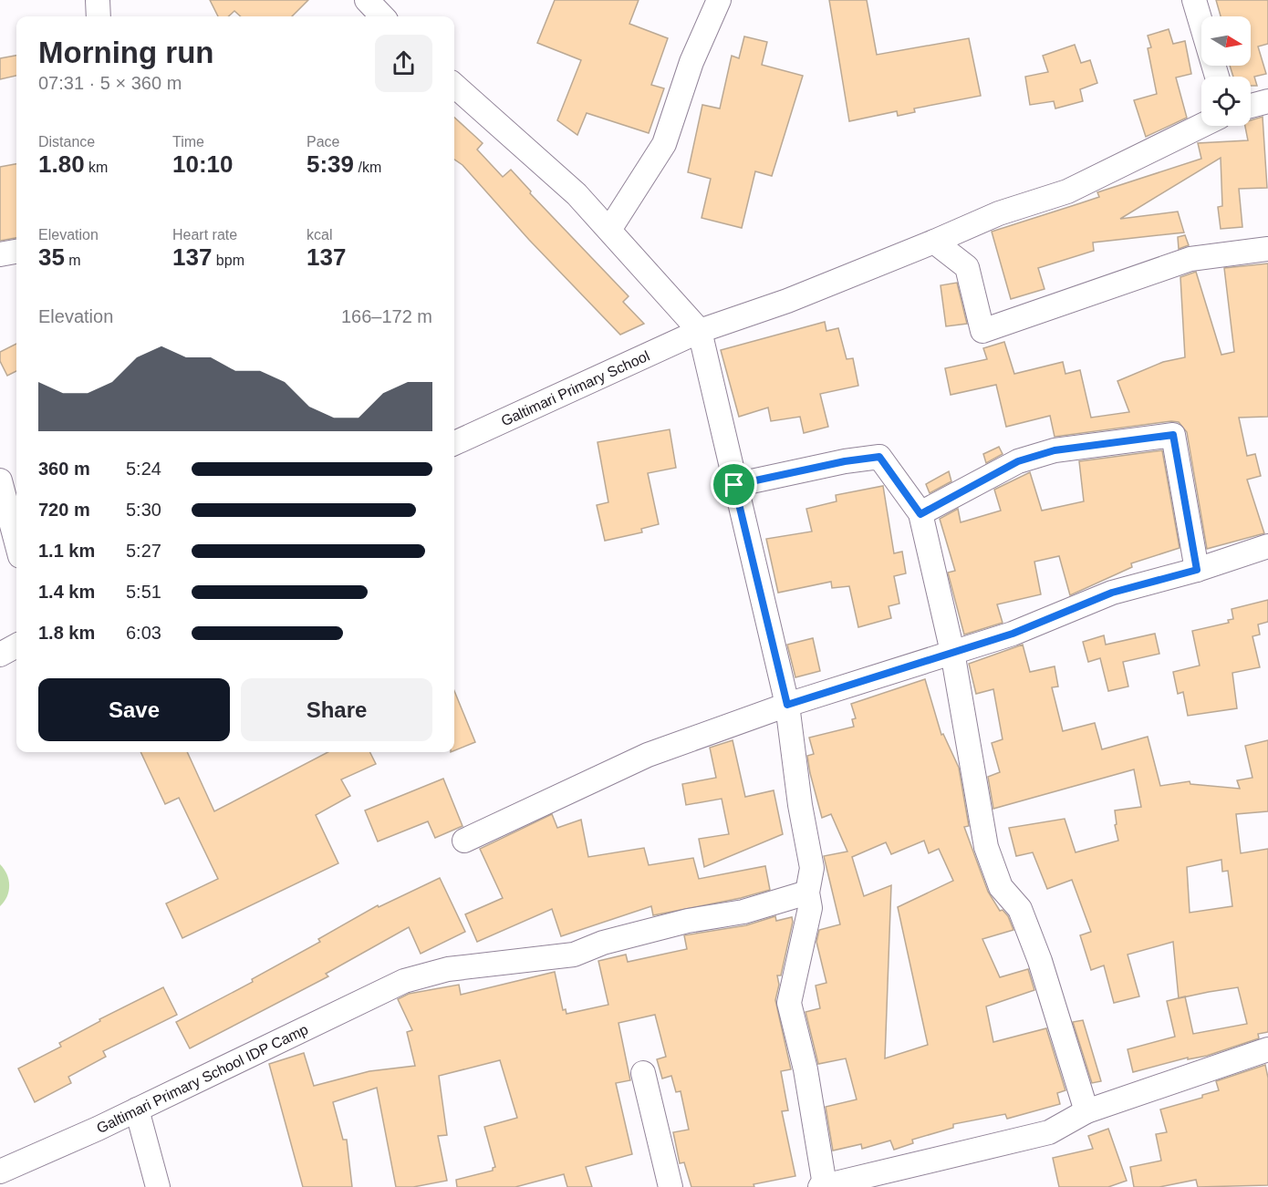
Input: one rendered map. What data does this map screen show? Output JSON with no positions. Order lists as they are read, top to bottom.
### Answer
{
  "streets": {
    "street": ["Galtimari Primary School", "Galtimari Primary School IDP Camp"]
  },
  "north": "right",
  "page": {
    "heading": ["Morning run", "07:31 · 5 × 360 m"],
    "stats": [
      ["Distance", "1.80 km"],
      ["Time", "10:10"],
      ["Pace", "5:39 /km"],
      ["Elevation", "35 m"],
      ["Heart rate", "137 bpm"],
      ["kcal", "137"]
    ],
    "chart": ["Elevation", "166–172 m"],
    "list": [
      {
        "name": "360 m",
        "note": "5:24"
      },
      {
        "name": "720 m",
        "note": "5:30"
      },
      {
        "name": "1.1 km",
        "note": "5:27"
      },
      {
        "name": "1.4 km",
        "note": "5:51"
      },
      {
        "name": "1.8 km",
        "note": "6:03"
      }
    ],
    "buttons": ["Save", "Share"]
  }
}
